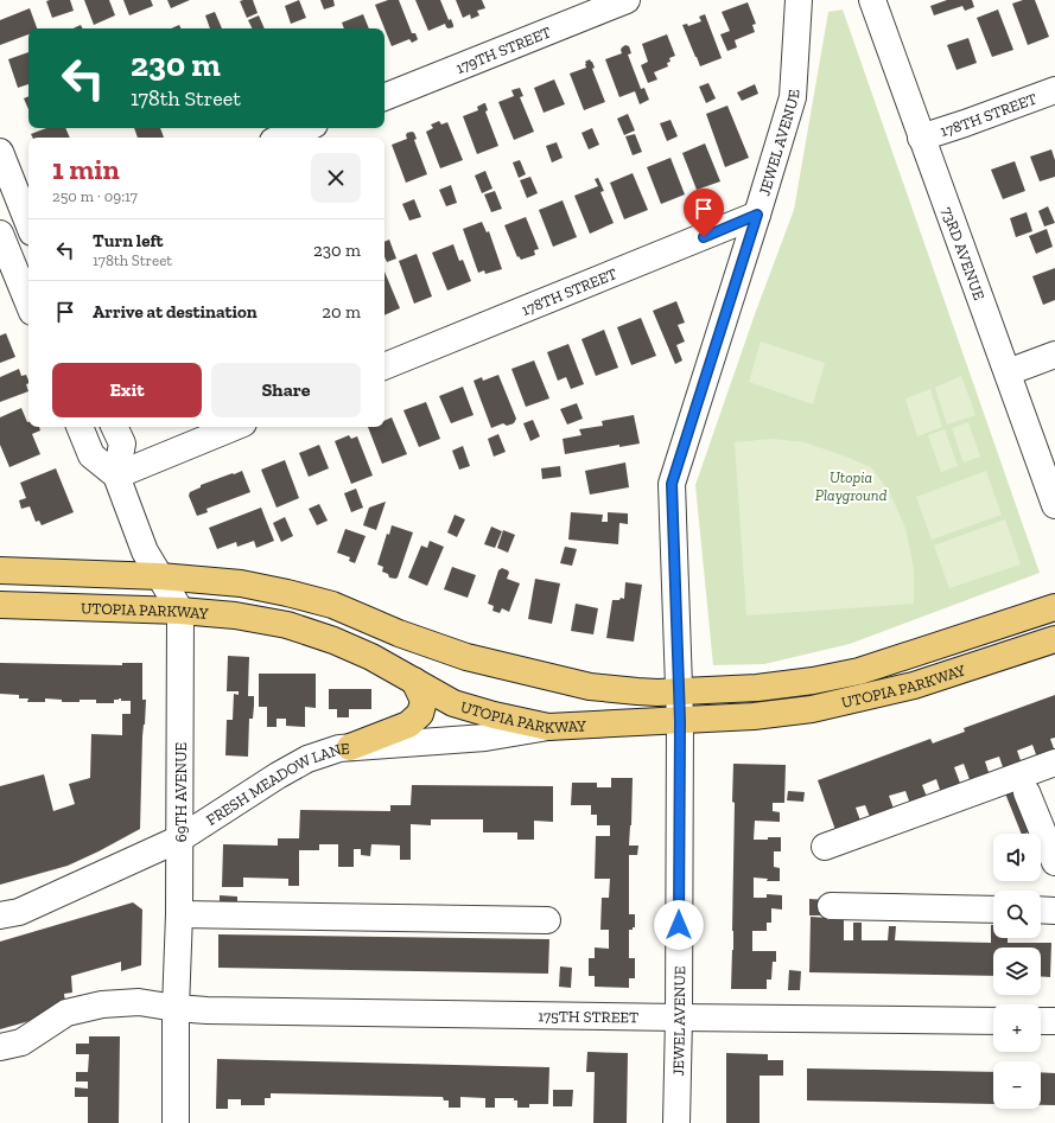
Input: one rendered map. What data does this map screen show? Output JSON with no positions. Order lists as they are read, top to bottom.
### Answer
{
  "streets": {
    "main road": ["UTOPIA PARKWAY"],
    "street": [
      "179TH STREET",
      "178TH STREET",
      "JEWEL AVENUE",
      "73RD AVENUE",
      "FRESH MEADOW LANE",
      "69TH AVENUE",
      "175TH STREET"
    ]
  },
  "crossings": [
    ["178TH STREET", "JEWEL AVENUE"],
    ["178TH STREET", "73RD AVENUE"],
    ["JEWEL AVENUE", "UTOPIA PARKWAY"],
    ["JEWEL AVENUE", "175TH STREET"],
    ["UTOPIA PARKWAY", "FRESH MEADOW LANE"],
    ["UTOPIA PARKWAY", "69TH AVENUE"],
    ["FRESH MEADOW LANE", "69TH AVENUE"],
    ["69TH AVENUE", "175TH STREET"]
  ],
  "parks": ["Utopia Playground"],
  "page": {
    "turn": ["230 m", "178th Street"],
    "heading": ["1 min", "250 m · 09:17"],
    "list": [
      {
        "name": "Turn left",
        "note": "178th Street",
        "value": "230 m"
      },
      {
        "name": "Arrive at destination",
        "value": "20 m"
      }
    ],
    "buttons": ["Exit", "Share"],
    "map_buttons": ["+", "−"]
  }
}
